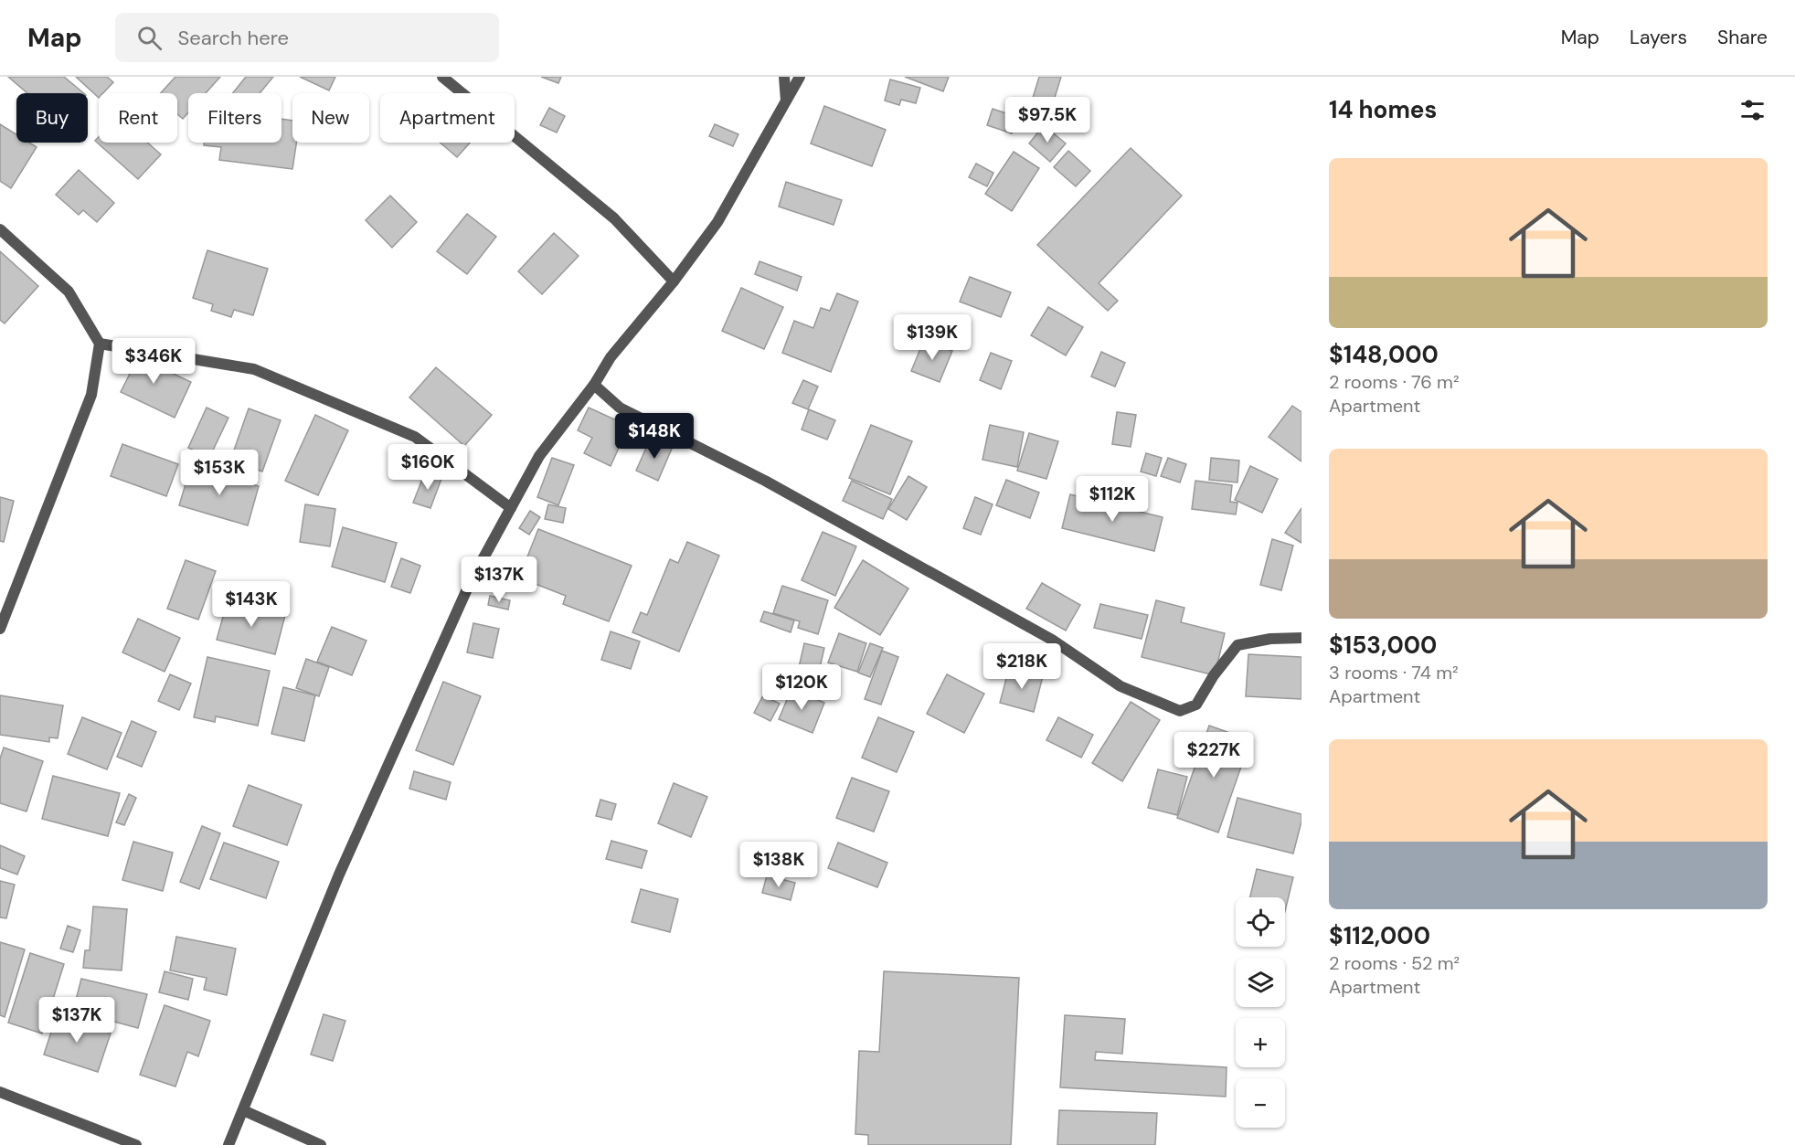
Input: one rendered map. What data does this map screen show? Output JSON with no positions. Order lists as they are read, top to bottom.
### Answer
{
  "page": {
    "header": "Map",
    "search": "Search here",
    "nav": ["Map", "Layers", "Share"],
    "heading": "14 homes",
    "chip": [
      "Buy",
      "Rent",
      "Filters",
      "New",
      "Apartment"
    ],
    "price": [
      "$97.5K",
      "$139K",
      "$346K",
      "$148K",
      "$160K",
      "$153K",
      "$112K",
      "$137K",
      "$143K",
      "$218K",
      "$120K",
      "$227K",
      "$138K",
      "$137K"
    ],
    "list": [
      {
        "name": "$148,000",
        "note": "2 rooms · 76 m² · Apartment"
      },
      {
        "name": "$153,000",
        "note": "3 rooms · 74 m² · Apartment"
      },
      {
        "name": "$112,000",
        "note": "2 rooms · 52 m² · Apartment"
      }
    ],
    "map_buttons": ["+", "−"]
  }
}
